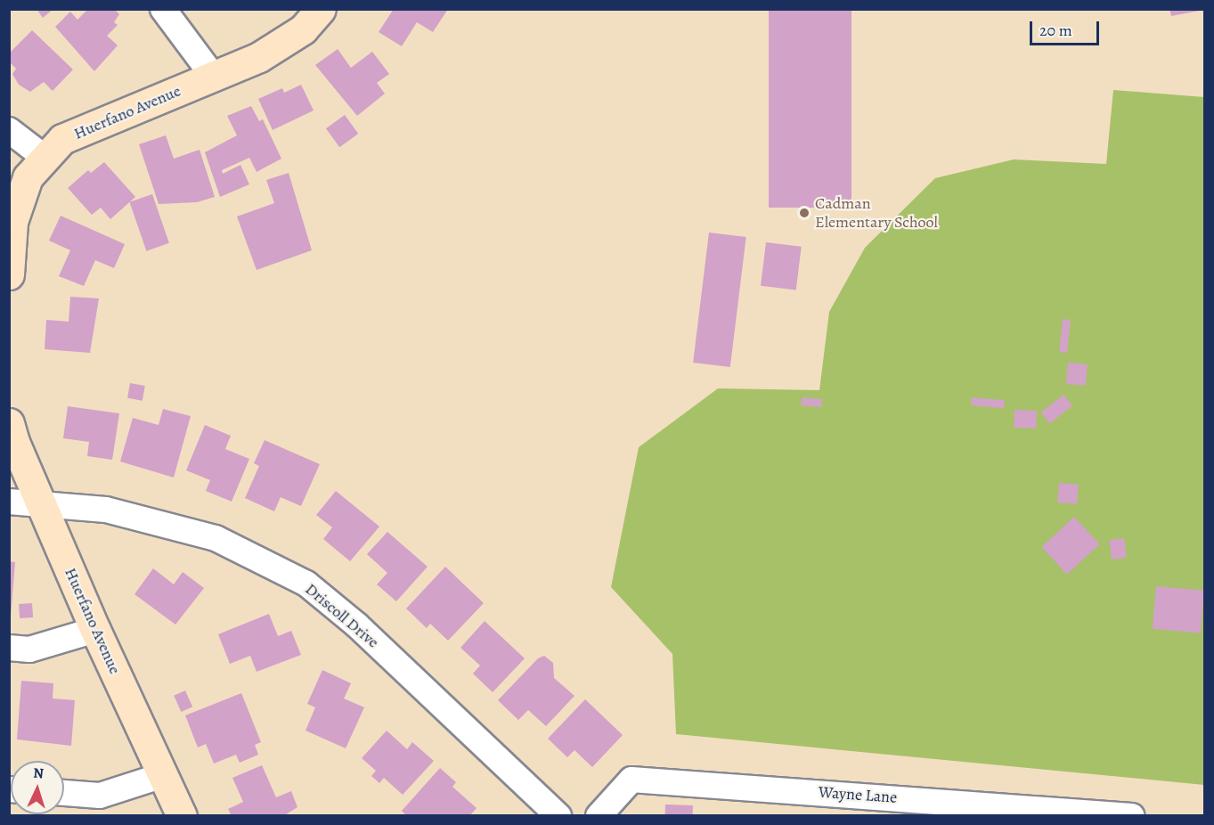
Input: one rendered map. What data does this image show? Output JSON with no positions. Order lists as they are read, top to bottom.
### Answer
{
  "streets": {
    "street": ["Huerfano Avenue", "Driscoll Drive", "Wayne Lane"]
  },
  "crossings": [
    ["Huerfano Avenue", "Driscoll Drive"]
  ],
  "places": ["Cadman Elementary School"],
  "scale_bar": "20 m",
  "north": "top"
}
